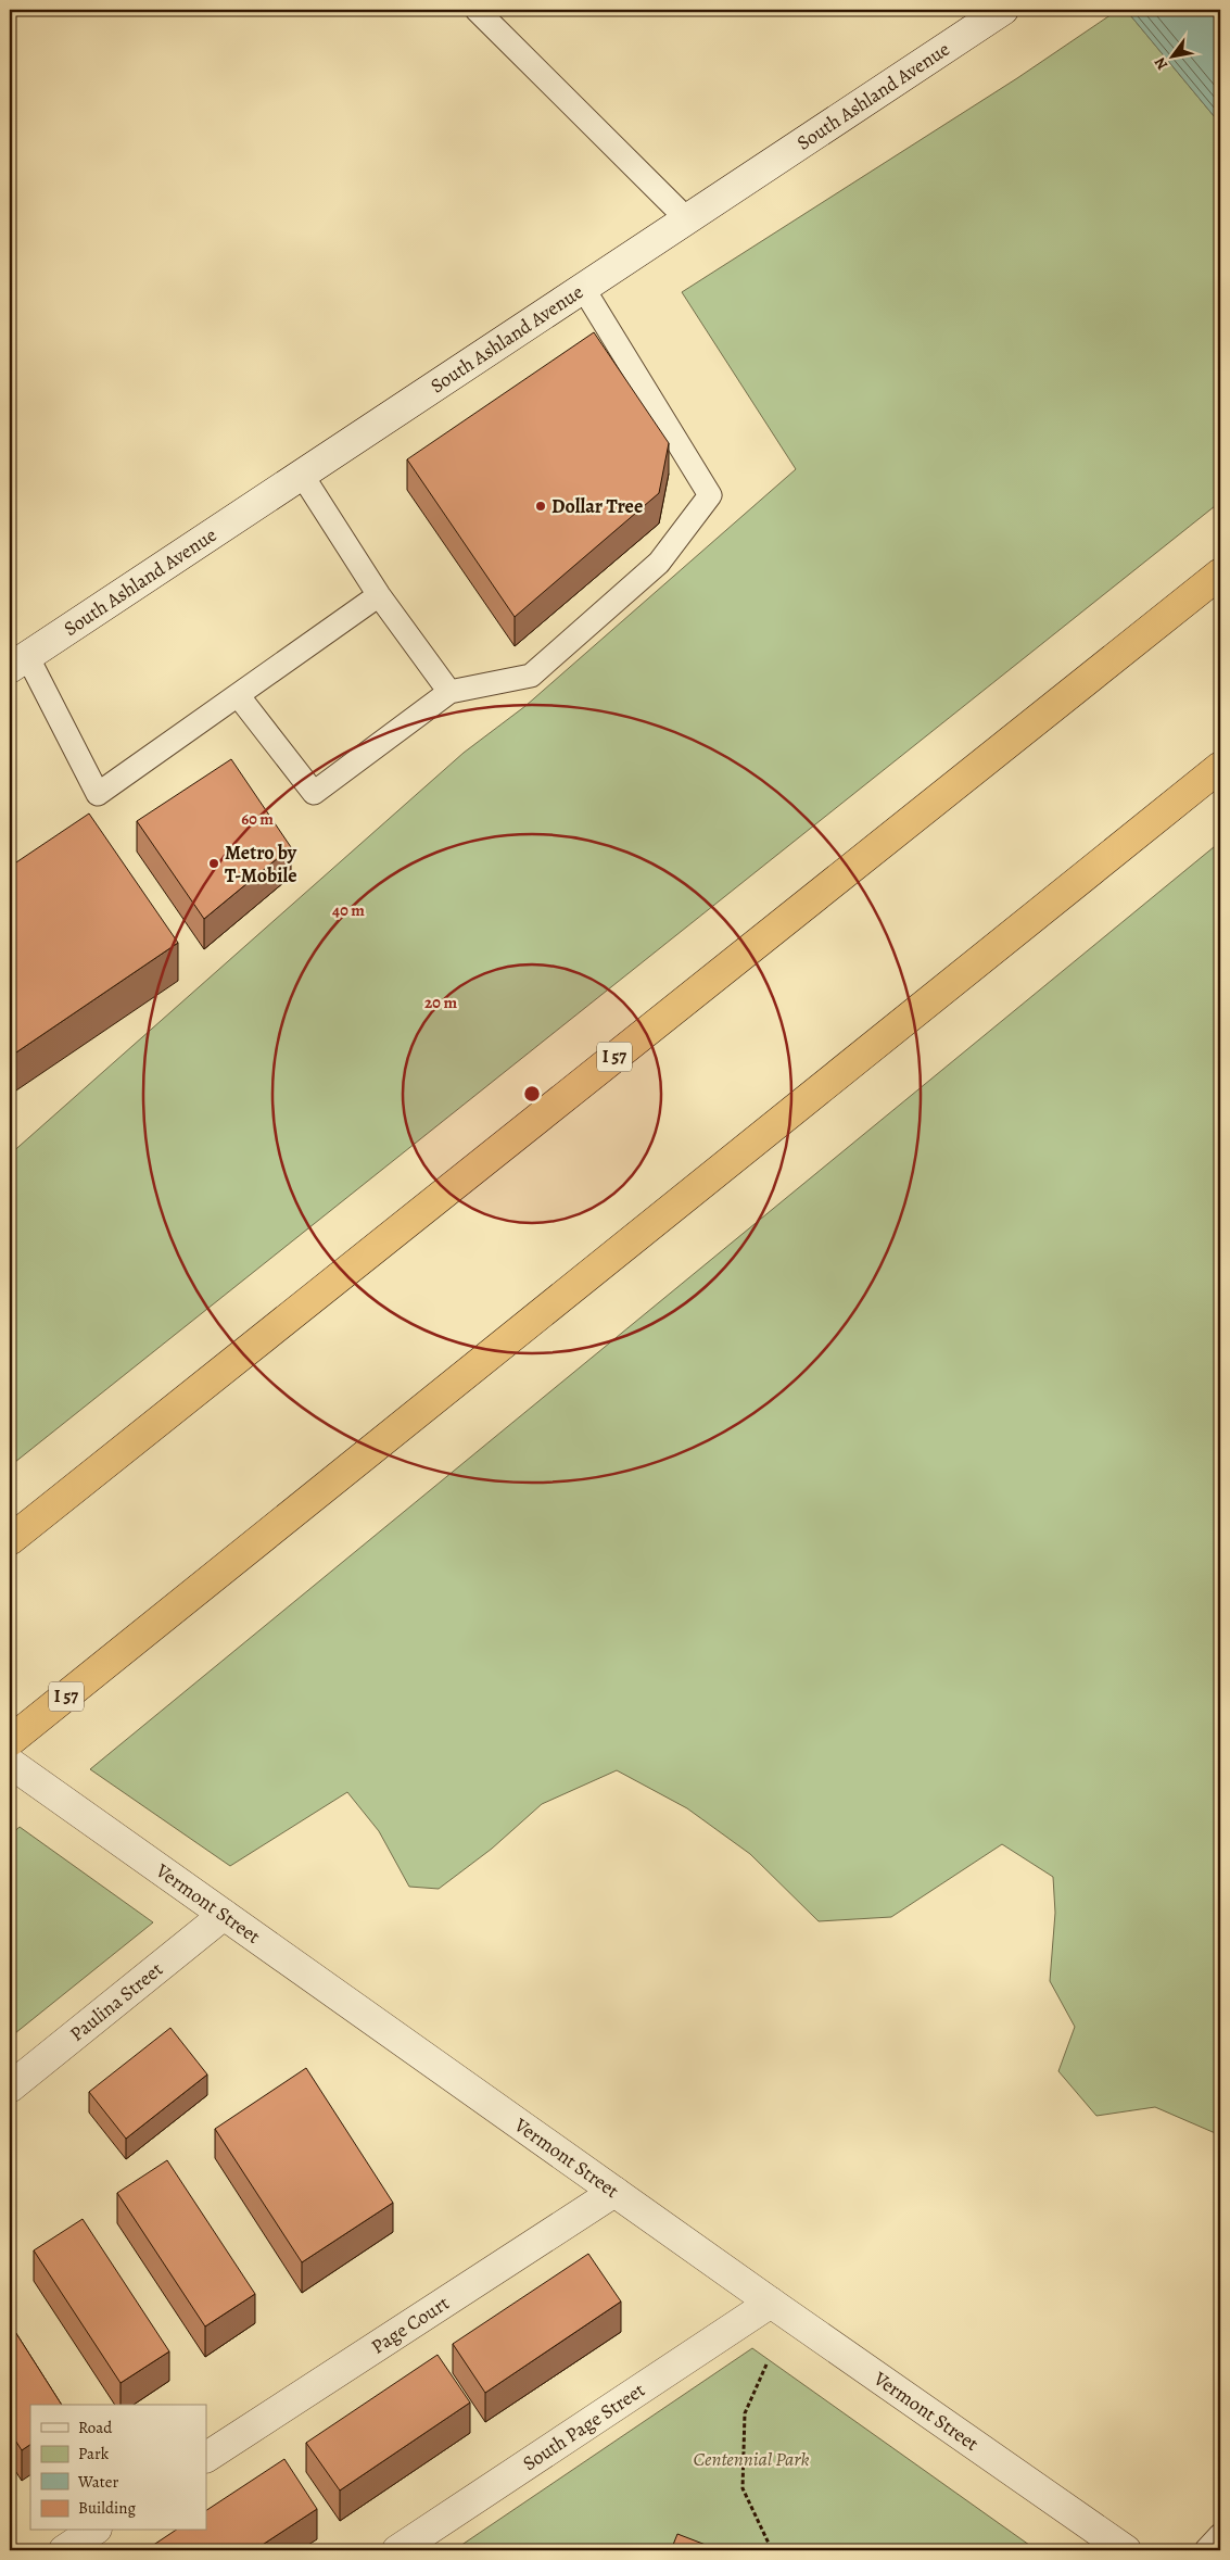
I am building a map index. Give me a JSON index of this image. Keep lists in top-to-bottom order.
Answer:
{
  "streets": {
    "highway": ["I 57"],
    "street": [
      "South Ashland Avenue",
      "Vermont Street",
      "Paulina Street",
      "Page Court",
      "South Page Street"
    ]
  },
  "crossings": [
    ["Vermont Street", "Paulina Street"],
    ["Vermont Street", "Page Court"],
    ["Vermont Street", "South Page Street"]
  ],
  "parks": ["Centennial Park"],
  "places": ["Dollar Tree", "Metro by T-Mobile"],
  "legend": [
    "Road",
    "Park",
    "Water",
    "Building"
  ],
  "north": "bottom left",
  "rings": ["60 m", "40 m", "20 m"]
}
